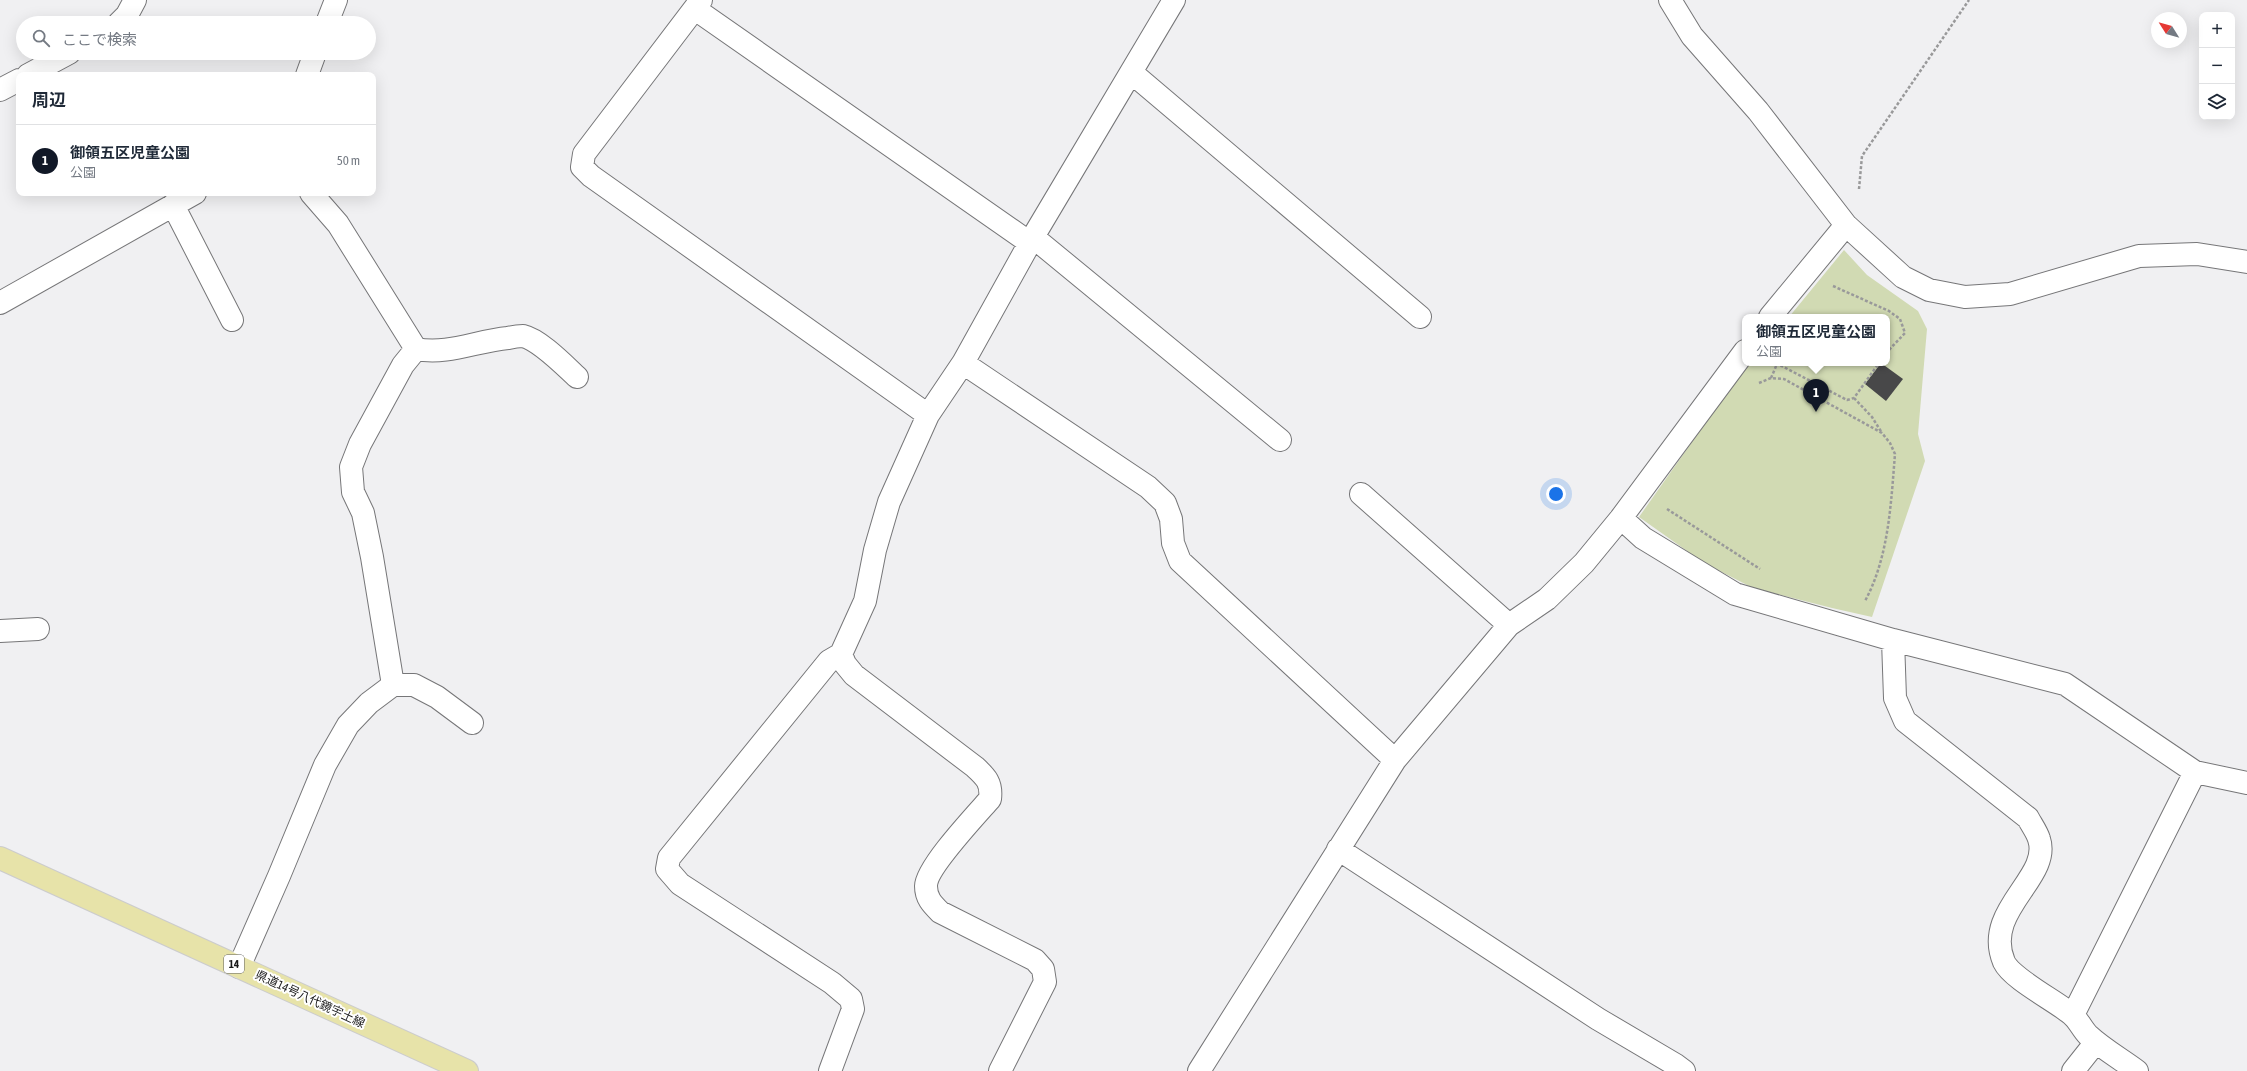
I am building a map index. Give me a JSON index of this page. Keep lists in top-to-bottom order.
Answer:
{
  "streets": {
    "main road": ["14", "県道14号八代鏡宇土線"]
  },
  "north": "top left",
  "page": {
    "map_buttons": ["+", "−"],
    "search": "ここで検索",
    "heading": "周辺",
    "list": [
      {
        "mark": "1",
        "name": "御領五区児童公園",
        "note": "公園",
        "value": "50 m"
      }
    ],
    "popup": ["御領五区児童公園", "公園"],
    "pins": "1"
  }
}
